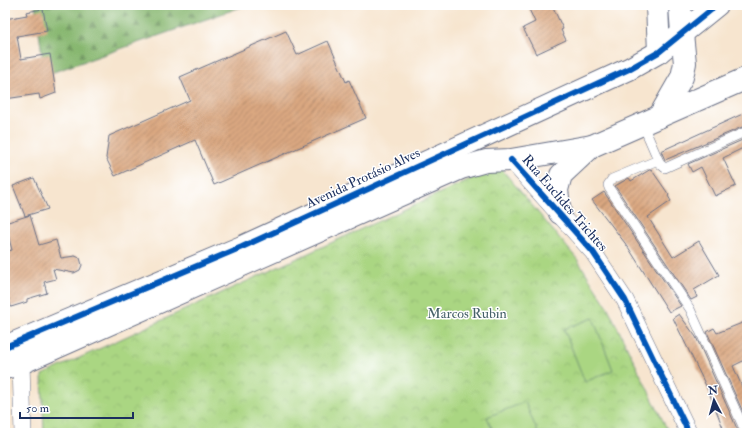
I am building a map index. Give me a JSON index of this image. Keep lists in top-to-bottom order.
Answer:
{
  "streets": {
    "main road": ["Avenida Protásio Alves"],
    "street": ["Rua Euclides Trichtes"]
  },
  "parks": ["Marcos Rubin"],
  "scale_bar": "50 m",
  "north": "top"
}
